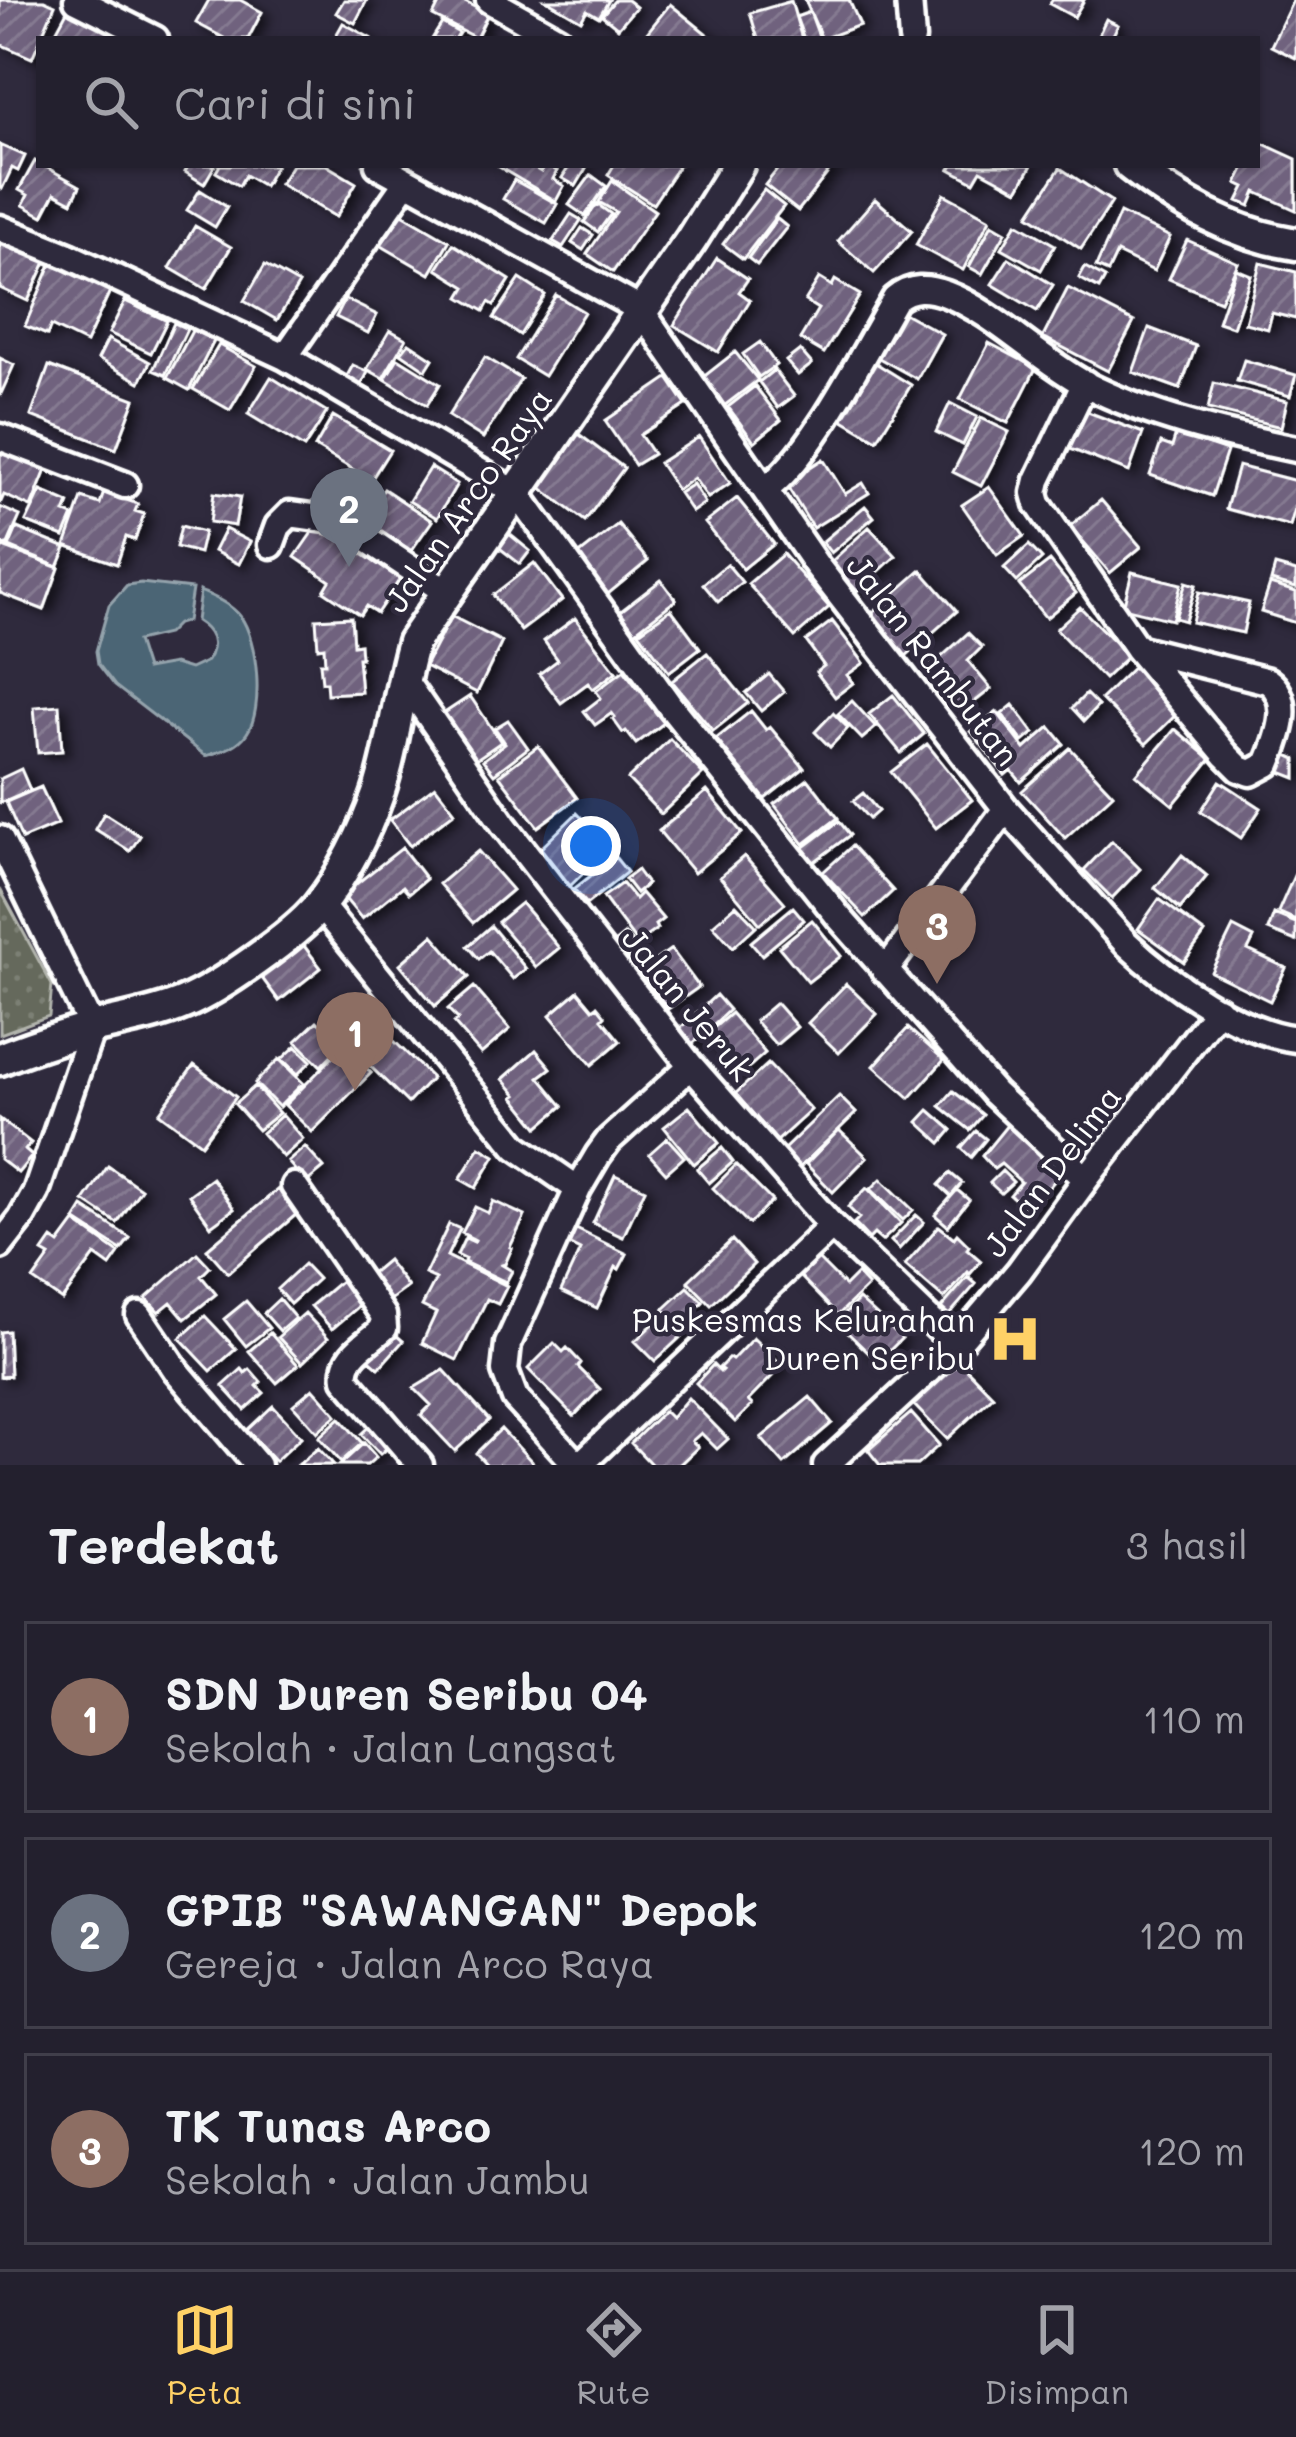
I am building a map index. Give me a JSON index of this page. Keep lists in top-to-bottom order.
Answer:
{
  "streets": {
    "main road": ["Jalan Arco Raya"],
    "street": ["Jalan Rambutan", "Jalan Jeruk", "Jalan Delima"]
  },
  "crossings": [
    ["Jalan Arco Raya", "Jalan Rambutan"],
    ["Jalan Arco Raya", "Jalan Jeruk"],
    ["Jalan Rambutan", "Jalan Delima"],
    ["Jalan Jeruk", "Jalan Delima"]
  ],
  "places": {
    "hospital": ["Puskesmas Kelurahan Duren Seribu"]
  },
  "page": {
    "search": "Cari di sini",
    "pins": ["2", "3", "1"],
    "heading": ["Terdekat", "3 hasil"],
    "list": [
      {
        "mark": "1",
        "name": "SDN Duren Seribu 04",
        "note": "Sekolah · Jalan Langsat",
        "value": "110 m"
      },
      {
        "mark": "2",
        "name": "GPIB \"SAWANGAN\" Depok",
        "note": "Gereja · Jalan Arco Raya",
        "value": "120 m"
      },
      {
        "mark": "3",
        "name": "TK Tunas Arco",
        "note": "Sekolah · Jalan Jambu",
        "value": "120 m"
      }
    ],
    "nav": ["Peta", "Rute", "Disimpan"]
  }
}
